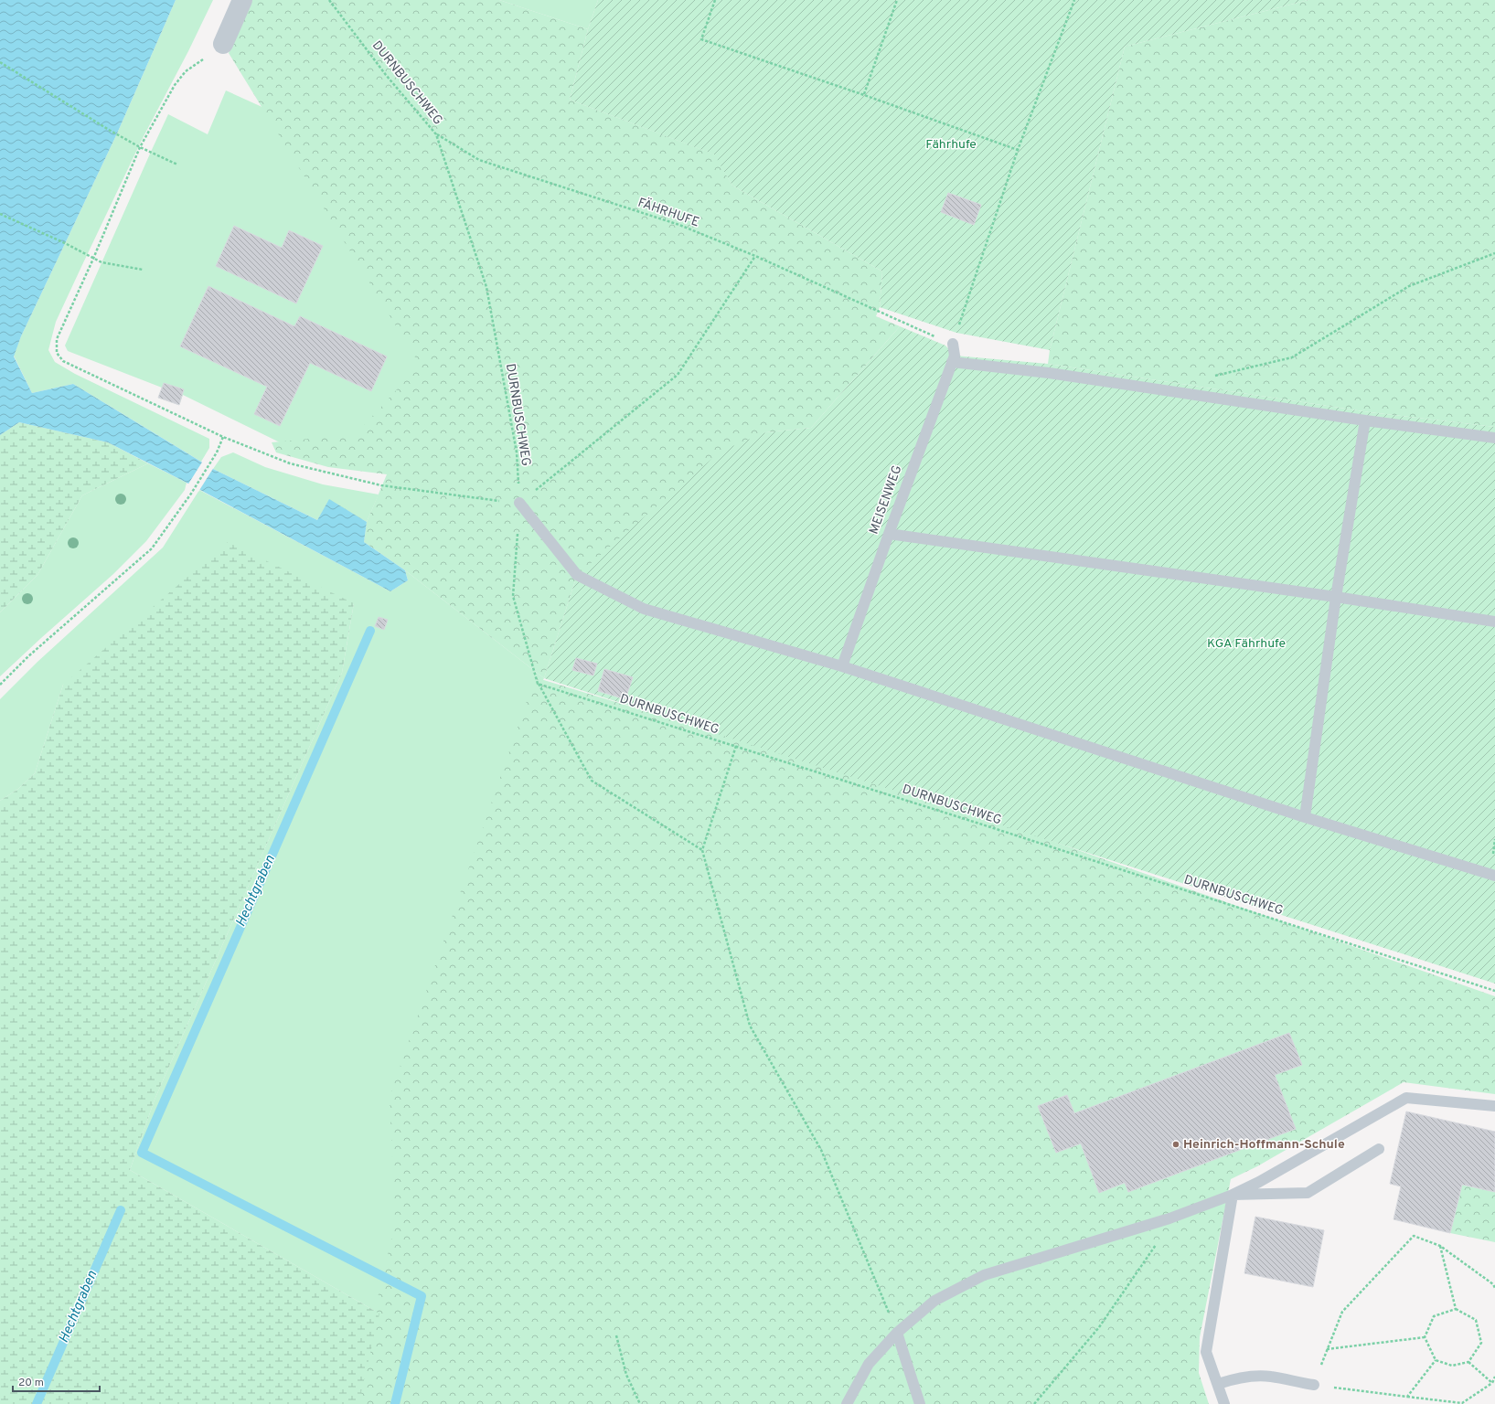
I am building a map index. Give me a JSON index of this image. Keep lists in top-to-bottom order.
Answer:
{
  "streets": {
    "lane": ["MEISENWEG"],
    "path": ["DURNBUSCHWEG", "FÄHRHUFE"]
  },
  "crossings": [
    ["DURNBUSCHWEG", "FÄHRHUFE"],
    ["FÄHRHUFE", "MEISENWEG"]
  ],
  "water": ["Hechtgraben"],
  "parks": ["Fährhufe", "KGA Fährhufe"],
  "places": ["Heinrich-Hoffmann-Schule"],
  "scale_bar": "20 m"
}
